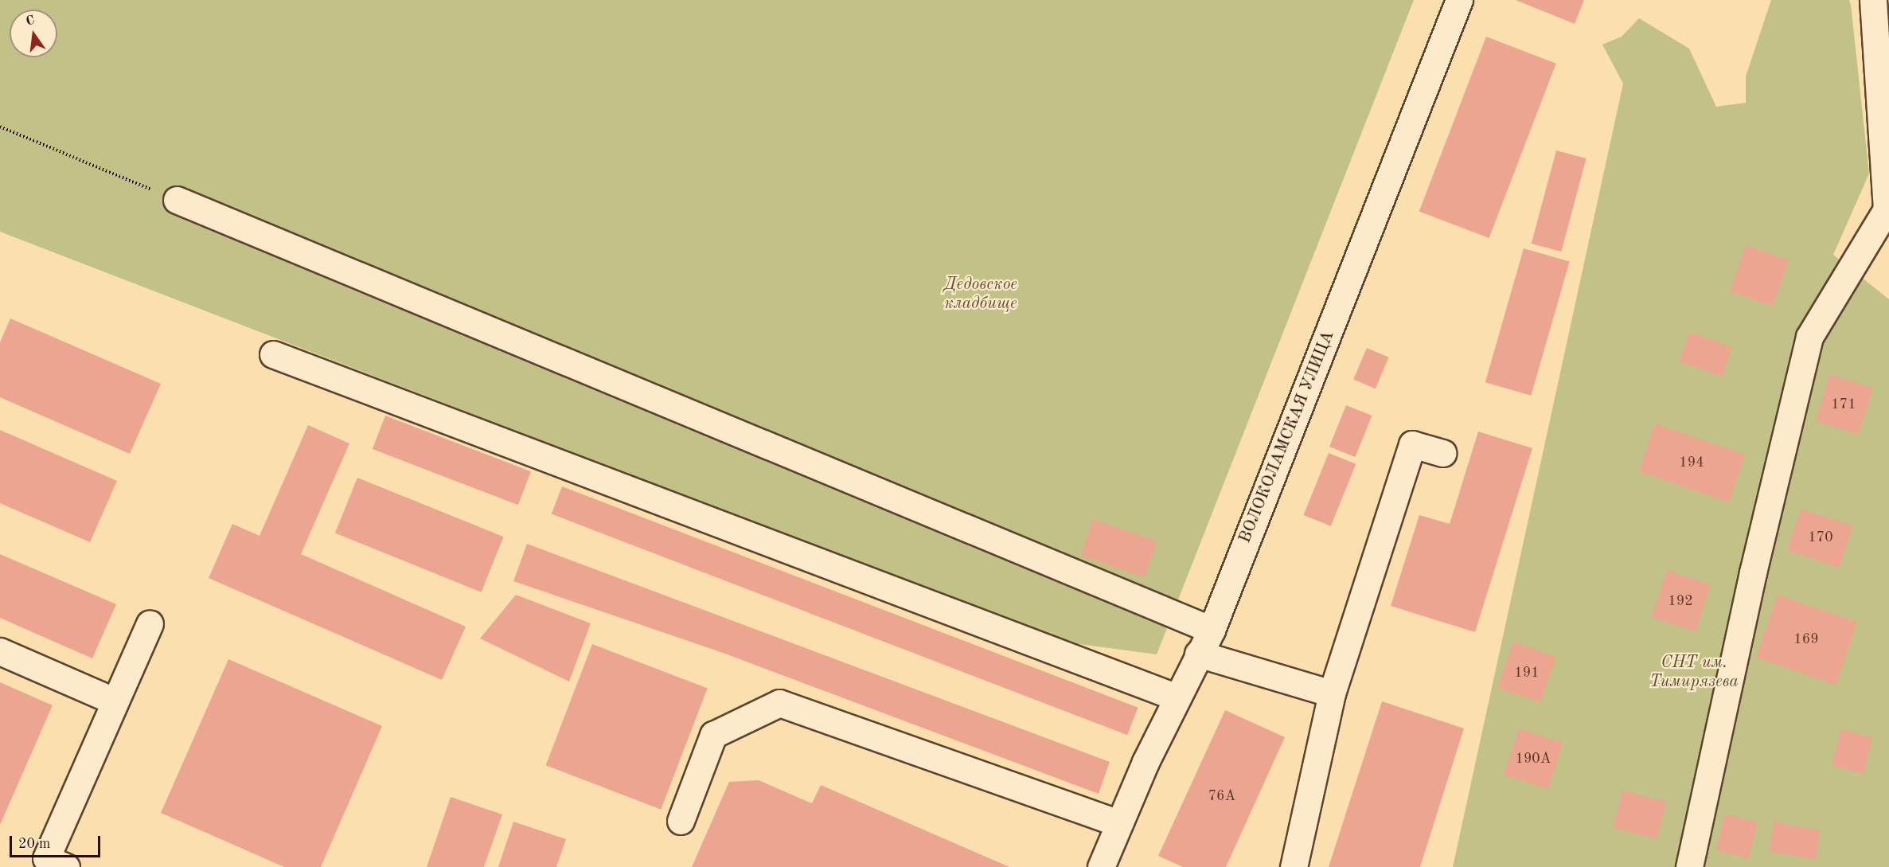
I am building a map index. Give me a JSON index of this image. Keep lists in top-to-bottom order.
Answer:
{
  "streets": {
    "street": ["ВОЛОКОЛАМСКАЯ УЛИЦА"]
  },
  "parks": ["Дедовское кладбище", "СНТ им. Тимирязева"],
  "house_numbers": [
    "171",
    "194",
    "170",
    "192",
    "169",
    "191",
    "190А",
    "76А"
  ],
  "scale_bar": "20 m",
  "north": "top"
}
